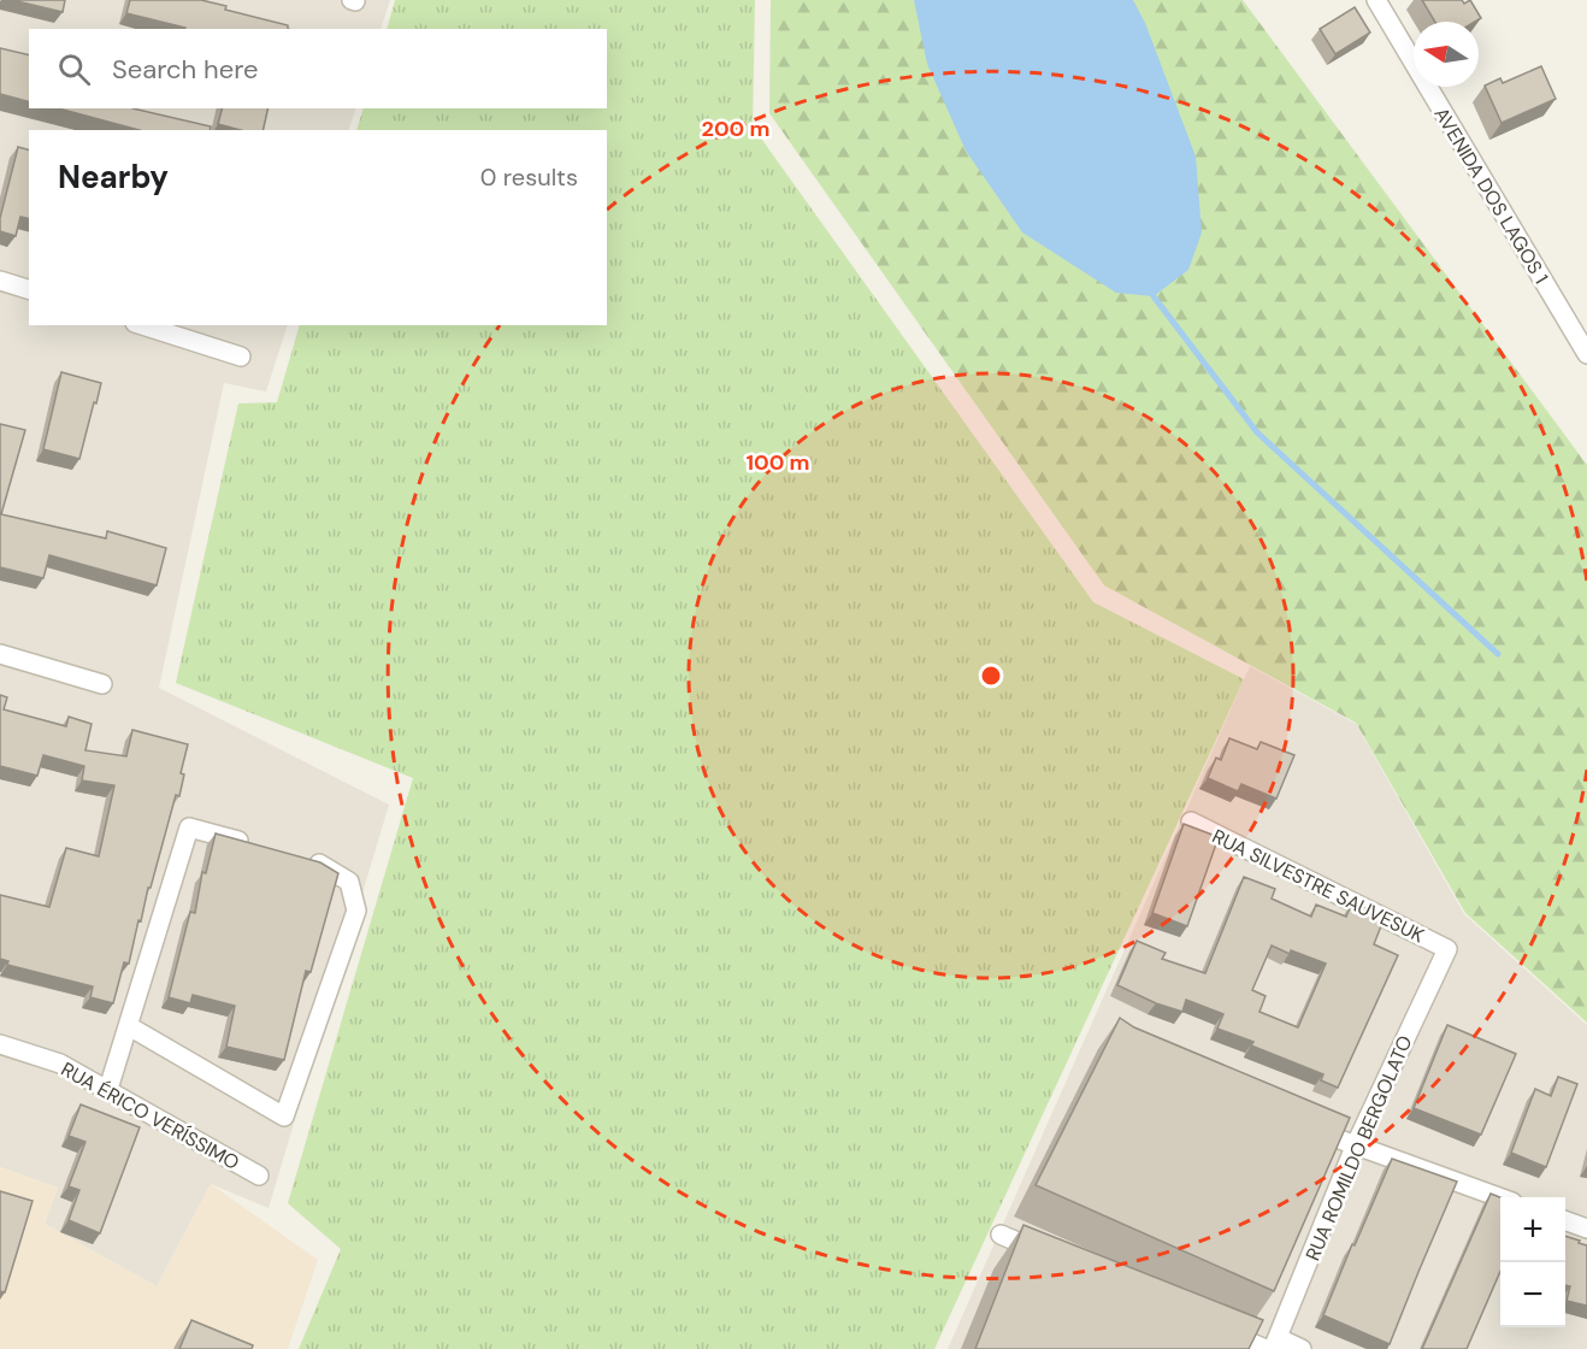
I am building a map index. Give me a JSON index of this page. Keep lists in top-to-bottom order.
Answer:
{
  "streets": {
    "street": [
      "AVENIDA DOS LAGOS 1",
      "RUA SILVESTRE SAUVESUK",
      "RUA ÉRICO VERÍSSIMO",
      "RUA ROMILDO BERGOLATO"
    ]
  },
  "crossings": [
    ["RUA SILVESTRE SAUVESUK", "RUA ROMILDO BERGOLATO"]
  ],
  "north": "left",
  "page": {
    "search": "Search here",
    "heading": ["Nearby", "0 results"],
    "map_buttons": ["+", "−"]
  },
  "rings": ["200 m", "100 m"]
}
